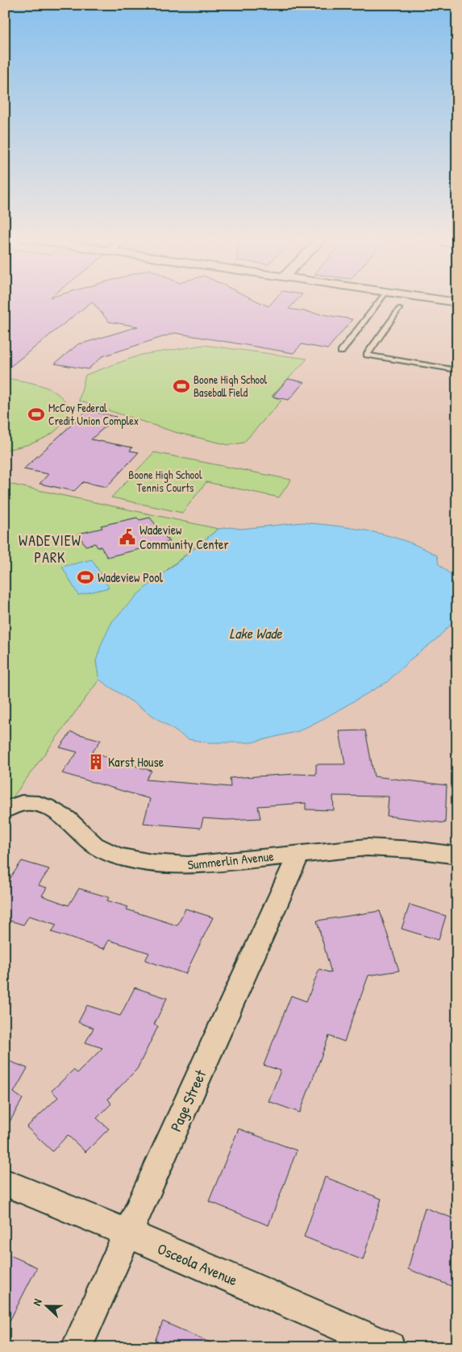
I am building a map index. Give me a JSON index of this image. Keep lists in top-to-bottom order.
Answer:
{
  "streets": {
    "street": ["Summerlin Avenue", "Page Street", "Osceola Avenue"]
  },
  "crossings": [
    ["Summerlin Avenue", "Page Street"],
    ["Page Street", "Osceola Avenue"]
  ],
  "districts": ["WADEVIEW PARK"],
  "water": ["Lake Wade"],
  "parks": ["Boone High School Tennis Courts"],
  "places": {
    "sports": ["Boone High School Baseball Field", "McCoy Federal Credit Union Complex", "Wadeview Pool"],
    "public building": ["Wadeview Community Center"],
    "building": ["Karst House"]
  },
  "north": "left"
}
